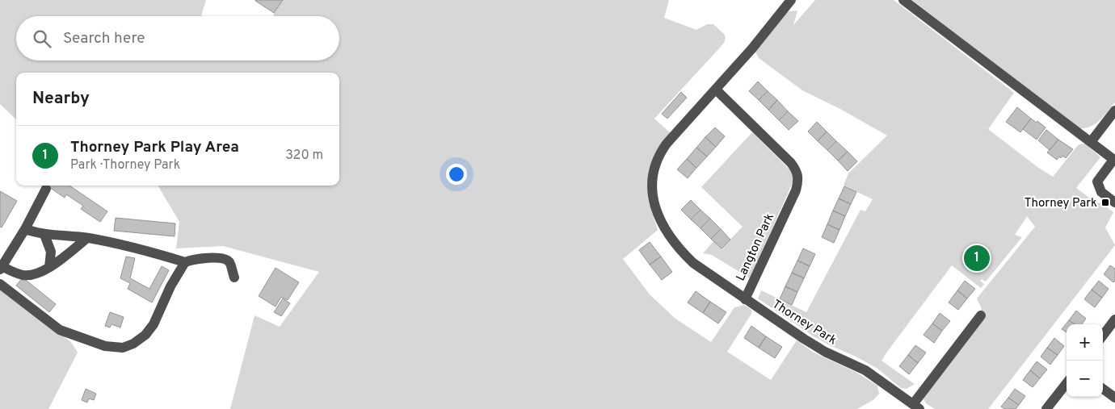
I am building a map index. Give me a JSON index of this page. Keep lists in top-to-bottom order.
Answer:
{
  "streets": {
    "street": ["Langton Park", "Thorney Park"]
  },
  "crossings": [
    ["Langton Park", "Thorney Park"]
  ],
  "places": {
    "transit": ["Thorney Park"]
  },
  "page": {
    "search": "Search here",
    "heading": "Nearby",
    "list": [
      {
        "mark": "1",
        "name": "Thorney Park Play Area",
        "note": "Park · Thorney Park",
        "value": "320 m"
      }
    ],
    "pins": "1",
    "map_buttons": ["+", "−"]
  }
}
